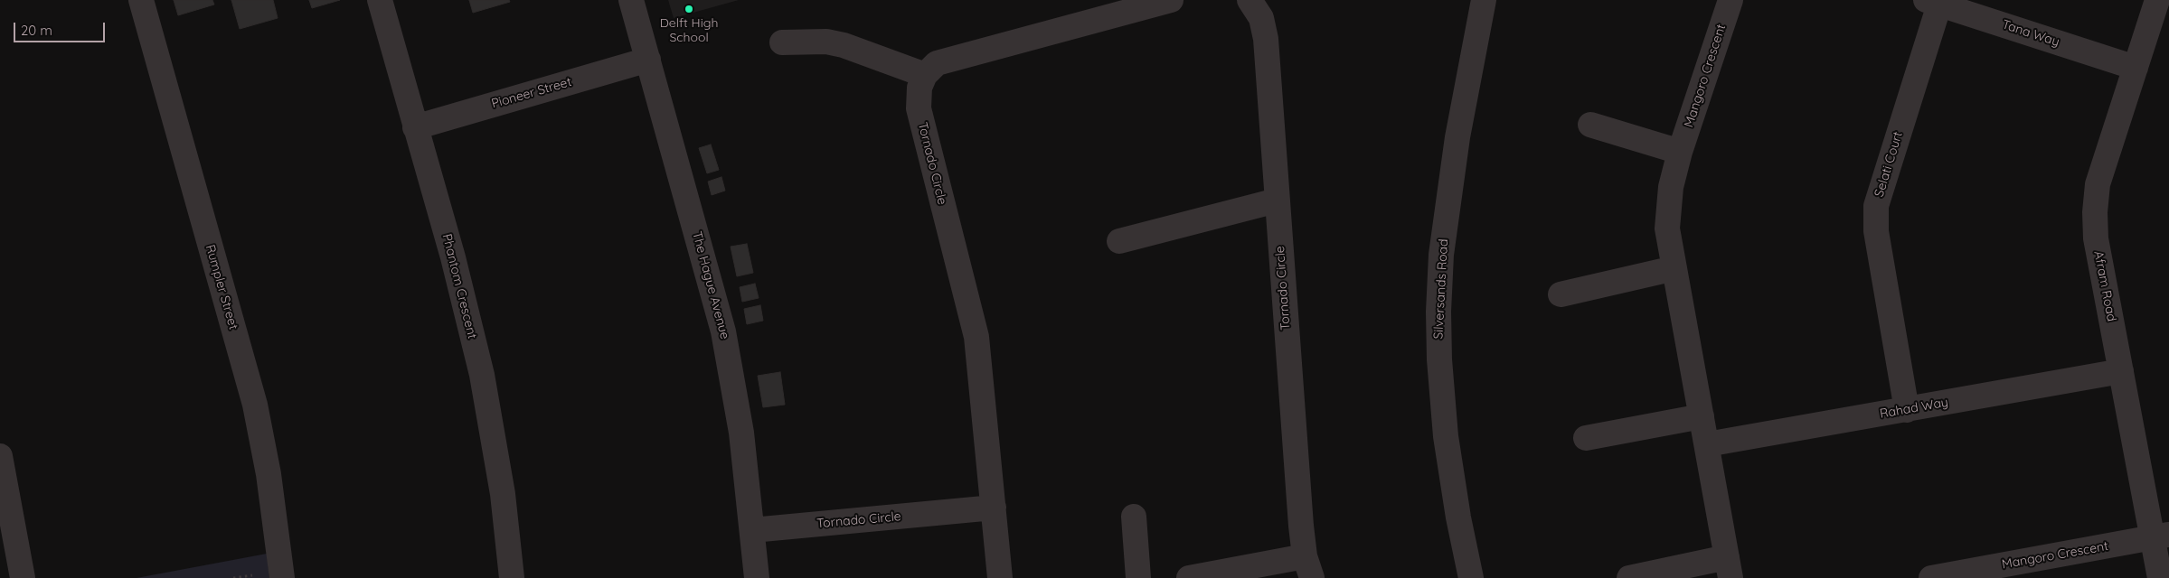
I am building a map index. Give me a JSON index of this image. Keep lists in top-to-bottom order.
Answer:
{
  "streets": {
    "street": [
      "Tana Way",
      "Mangoro Crescent",
      "Pioneer Street",
      "Tornado Circle",
      "Selati Court",
      "The Hague Avenue",
      "Phantom Crescent",
      "Afram Road",
      "Rumpler Street",
      "Silversands Road",
      "Rahad Way"
    ]
  },
  "crossings": [
    ["Tana Way", "Selati Court"],
    ["Tana Way", "Afram Road"],
    ["Mangoro Crescent", "Afram Road"],
    ["Mangoro Crescent", "Rahad Way"],
    ["Pioneer Street", "The Hague Avenue"],
    ["Pioneer Street", "Phantom Crescent"],
    ["Tornado Circle", "The Hague Avenue"],
    ["Selati Court", "Rahad Way"],
    ["Afram Road", "Rahad Way"]
  ],
  "places": ["Delft High School"],
  "scale_bar": "20 m"
}
